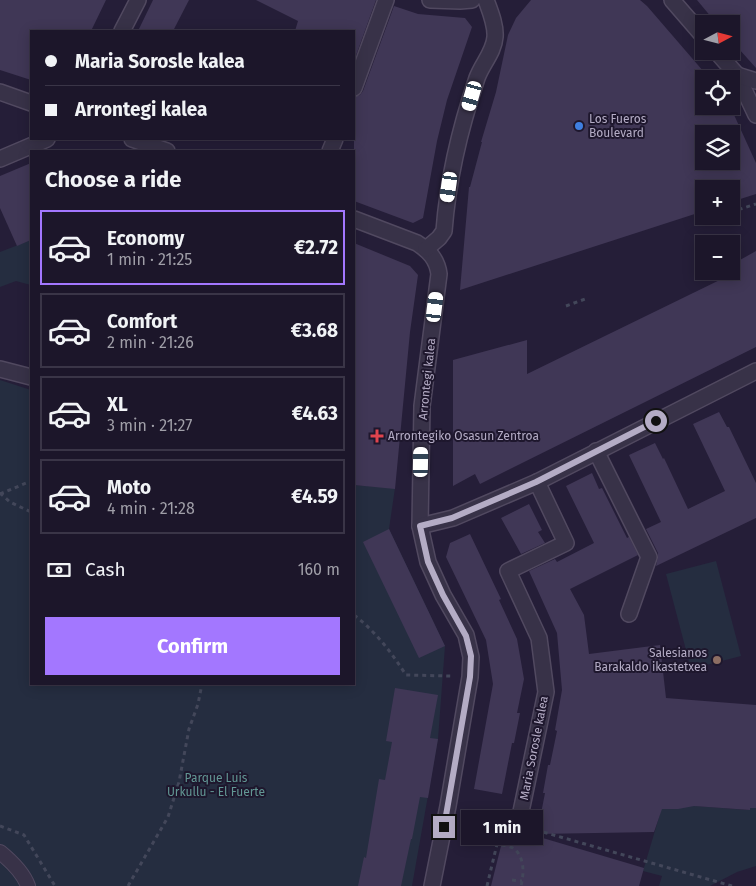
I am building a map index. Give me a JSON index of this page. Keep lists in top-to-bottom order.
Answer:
{
  "streets": {
    "street": ["Arrontegi kalea", "Maria Sorosle kalea"]
  },
  "parks": ["Parque Luis Urkullu - El Fuerte"],
  "places": {
    "other": ["Los Fueros Boulevard", "Salesianos Barakaldo ikastetxea"],
    "health": ["Arrontegiko Osasun Zentroa"]
  },
  "north": "right",
  "page": {
    "map_buttons": ["+", "−"],
    "banner": ["Maria Sorosle kalea", "Arrontegi kalea"],
    "heading": "Choose a ride",
    "list": [
      {
        "name": "Economy",
        "note": "1 min · 21:25",
        "value": "€2.72"
      },
      {
        "name": "Comfort",
        "note": "2 min · 21:26",
        "value": "€3.68"
      },
      {
        "name": "XL",
        "note": "3 min · 21:27",
        "value": "€4.63"
      },
      {
        "name": "Moto",
        "note": "4 min · 21:28",
        "value": "€4.59"
      }
    ],
    "pay": ["Cash", "160 m"],
    "buttons": "Confirm",
    "bubble": "1 min"
  }
}
